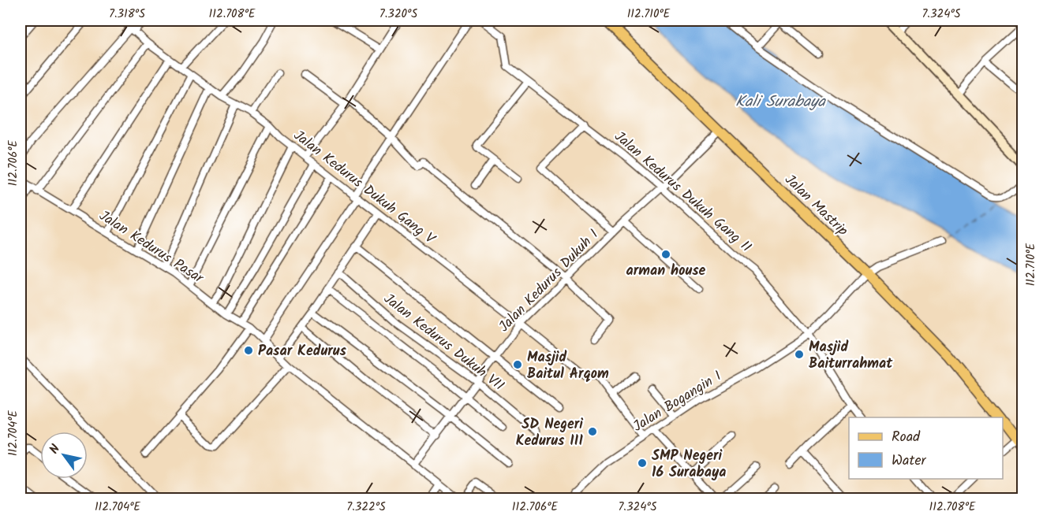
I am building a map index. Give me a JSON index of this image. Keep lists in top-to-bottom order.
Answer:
{
  "streets": {
    "main road": ["Jalan Mastrip"],
    "street": [
      "Jalan Kedurus Dukuh Gang V",
      "Jalan Kedurus Dukuh Gang II",
      "Jalan Kedurus Pasar",
      "Jalan Kedurus Dukuh I",
      "Jalan Kedurus Dukuh VII",
      "Jalan Bogangin I"
    ]
  },
  "crossings": [
    ["Jalan Kedurus Dukuh Gang V", "Jalan Kedurus Dukuh I"],
    ["Jalan Kedurus Dukuh Gang II", "Jalan Kedurus Dukuh I"],
    ["Jalan Kedurus Dukuh Gang II", "Jalan Bogangin I"],
    ["Jalan Mastrip", "Jalan Kedurus Dukuh I"],
    ["Jalan Mastrip", "Jalan Bogangin I"],
    ["Jalan Kedurus Pasar", "Jalan Kedurus Dukuh I"],
    ["Jalan Kedurus Dukuh I", "Jalan Kedurus Dukuh VII"]
  ],
  "water": ["Kali Surabaya"],
  "places": [
    "arman house",
    "Pasar Kedurus",
    "Masjid Baiturrahmat",
    "Masjid Baitul Arqom",
    "SD Negeri Kedurus III",
    "SMP Negeri 16 Surabaya"
  ],
  "legend": ["Road", "Water"],
  "north": "top left",
  "coordinates": [
    "7.318°S",
    "112.708°E",
    "7.320°S",
    "112.710°E",
    "7.324°S",
    "112.706°E",
    "112.704°E",
    "7.322°S"
  ]
}
